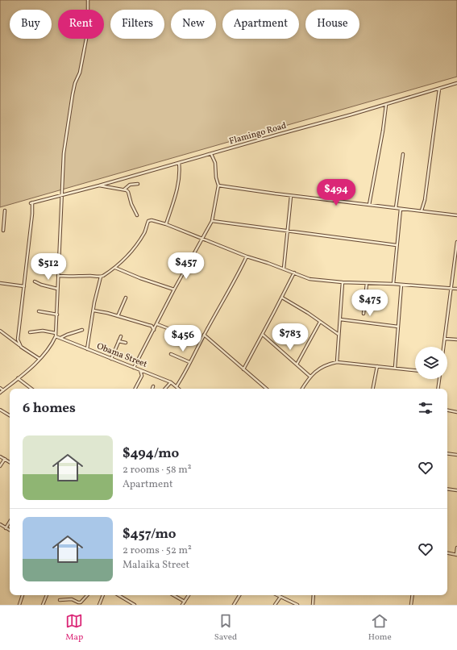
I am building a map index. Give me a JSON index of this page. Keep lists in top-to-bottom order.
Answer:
{
  "streets": {
    "street": ["Flamingo Road", "Obama Street"]
  },
  "page": {
    "chip": [
      "Buy",
      "Rent",
      "Filters",
      "New",
      "Apartment",
      "House"
    ],
    "price": [
      "$494",
      "$457",
      "$512",
      "$475",
      "$783",
      "$456"
    ],
    "heading": "6 homes",
    "list": [
      {
        "name": "$494/mo",
        "note": "2 rooms · 58 m² · Apartment"
      },
      {
        "name": "$457/mo",
        "note": "2 rooms · 52 m² · Malaika Street"
      }
    ],
    "tabs": ["Map", "Saved", "Home"]
  }
}
